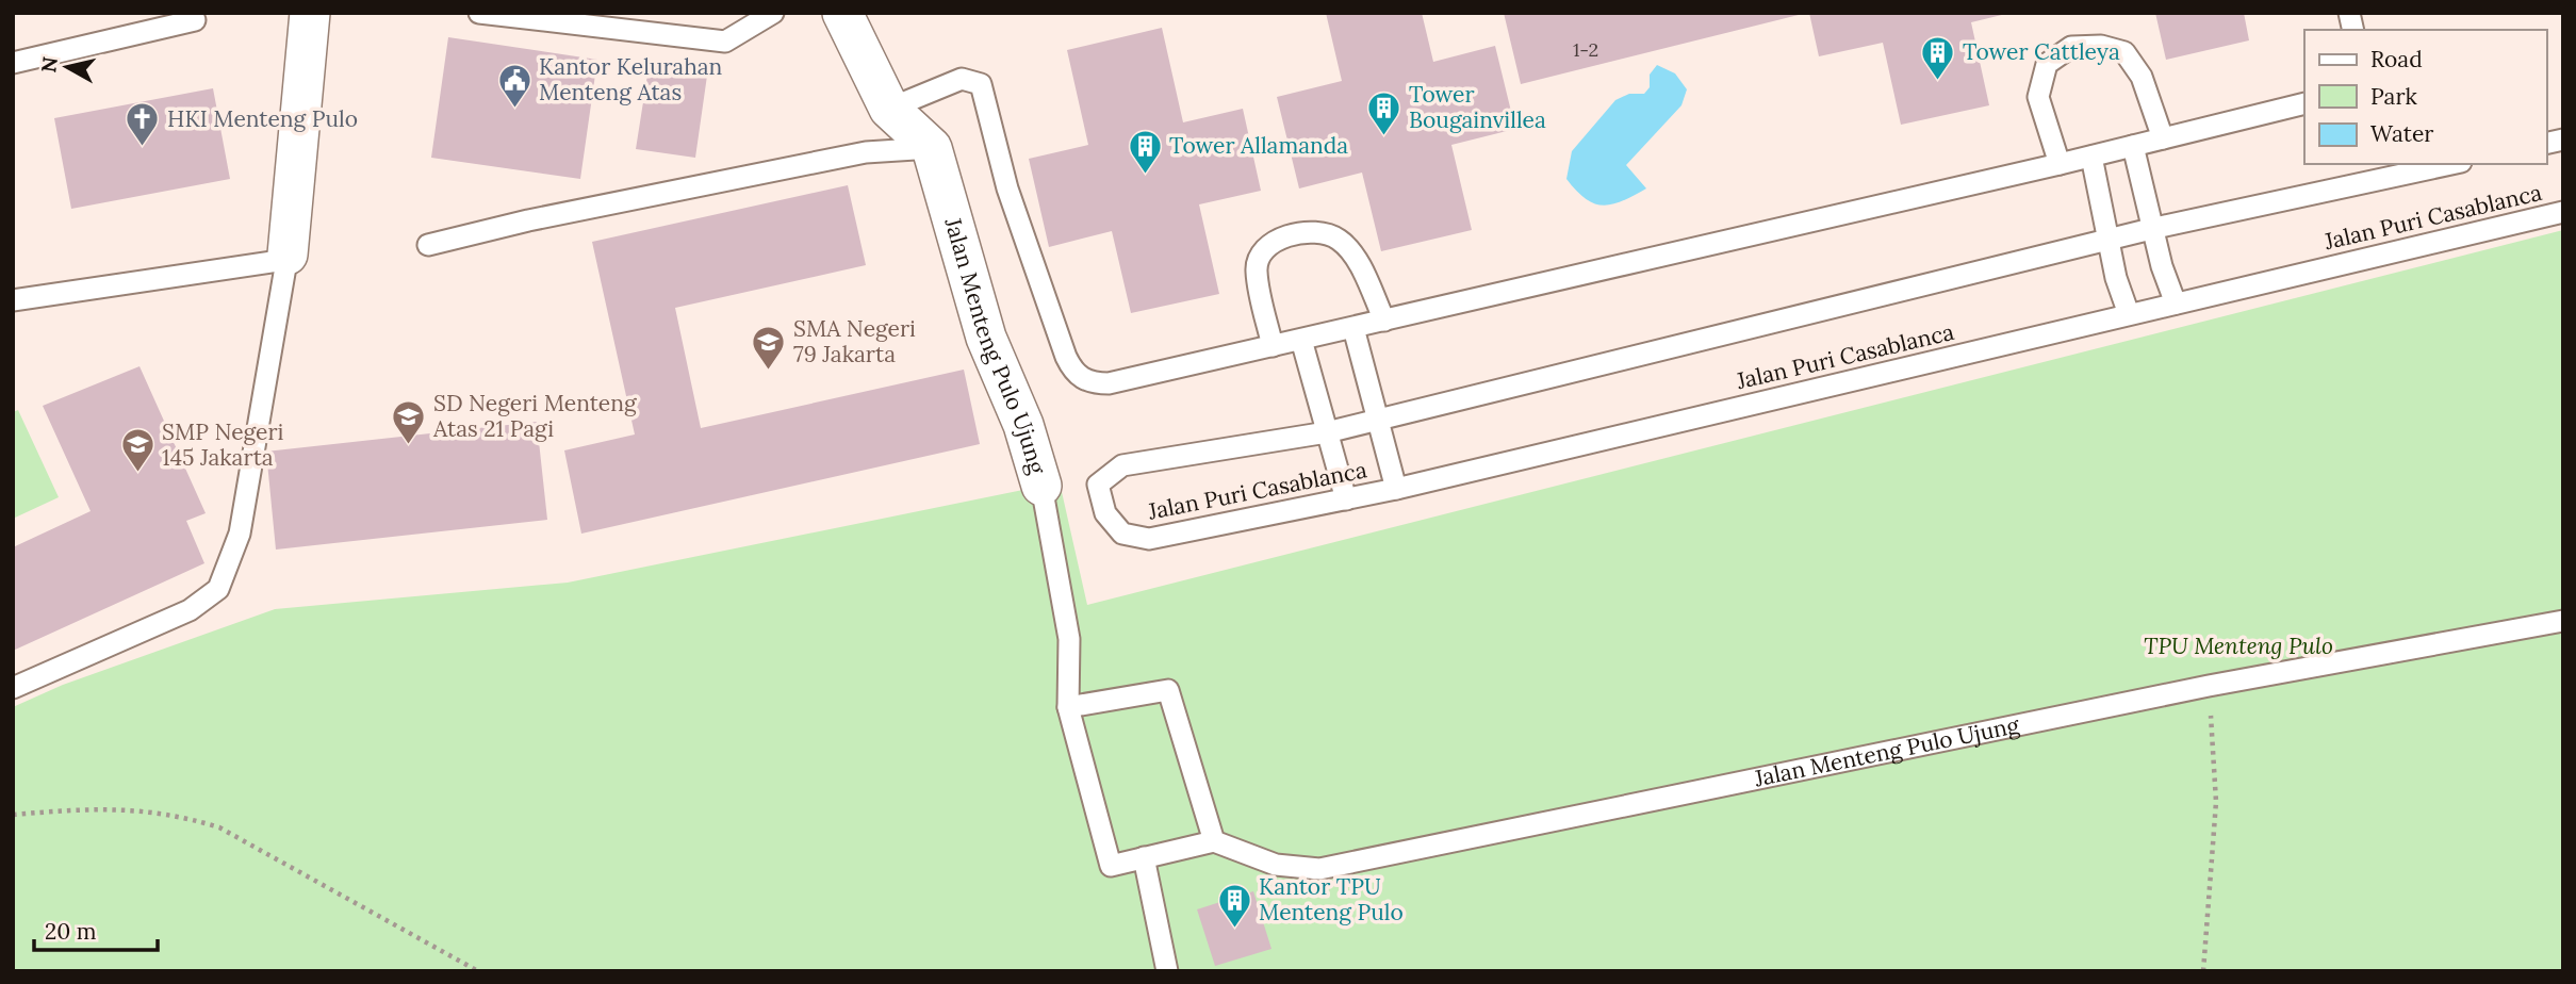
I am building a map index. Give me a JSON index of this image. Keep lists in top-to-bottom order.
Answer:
{
  "streets": {
    "street": ["Jalan Menteng Pulo Ujung"],
    "lane": ["Jalan Puri Casablanca"]
  },
  "parks": ["TPU Menteng Pulo"],
  "places": {
    "building": [
      "Tower Cattleya",
      "Tower Bougainvillea",
      "Tower Allamanda",
      "Kantor TPU Menteng Pulo"
    ],
    "public building": ["Kantor Kelurahan Menteng Atas"],
    "church": ["HKI Menteng Pulo"],
    "school or university": ["SMA Negeri 79 Jakarta", "SD Negeri Menteng Atas 21 Pagi", "SMP Negeri 145 Jakarta"]
  },
  "house_numbers": ["1-2"],
  "legend": ["Road", "Park", "Water"],
  "scale_bar": "20 m",
  "north": "left"
}
